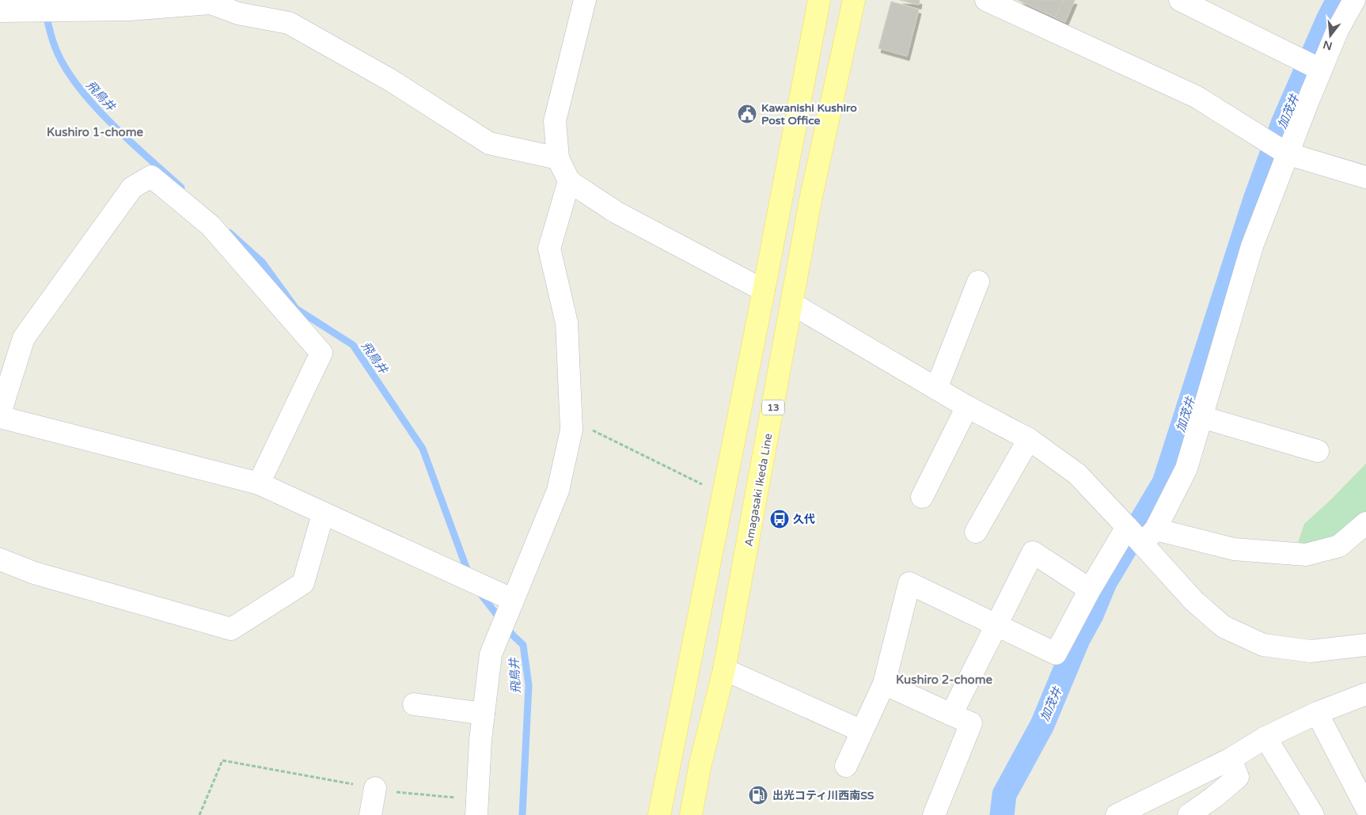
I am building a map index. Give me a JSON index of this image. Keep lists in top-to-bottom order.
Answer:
{
  "streets": {
    "main road": ["13", "Amagasaki Ikeda Line"]
  },
  "districts": ["Kushiro 1-chome", "Kushiro 2-chome"],
  "water": ["飛鳥井", "加茂井"],
  "places": {
    "public building": ["Kawanishi Kushiro Post Office"],
    "bus stop": ["久代"],
    "fuel station": ["出光コティ川西南SS"]
  },
  "north": "bottom"
}
